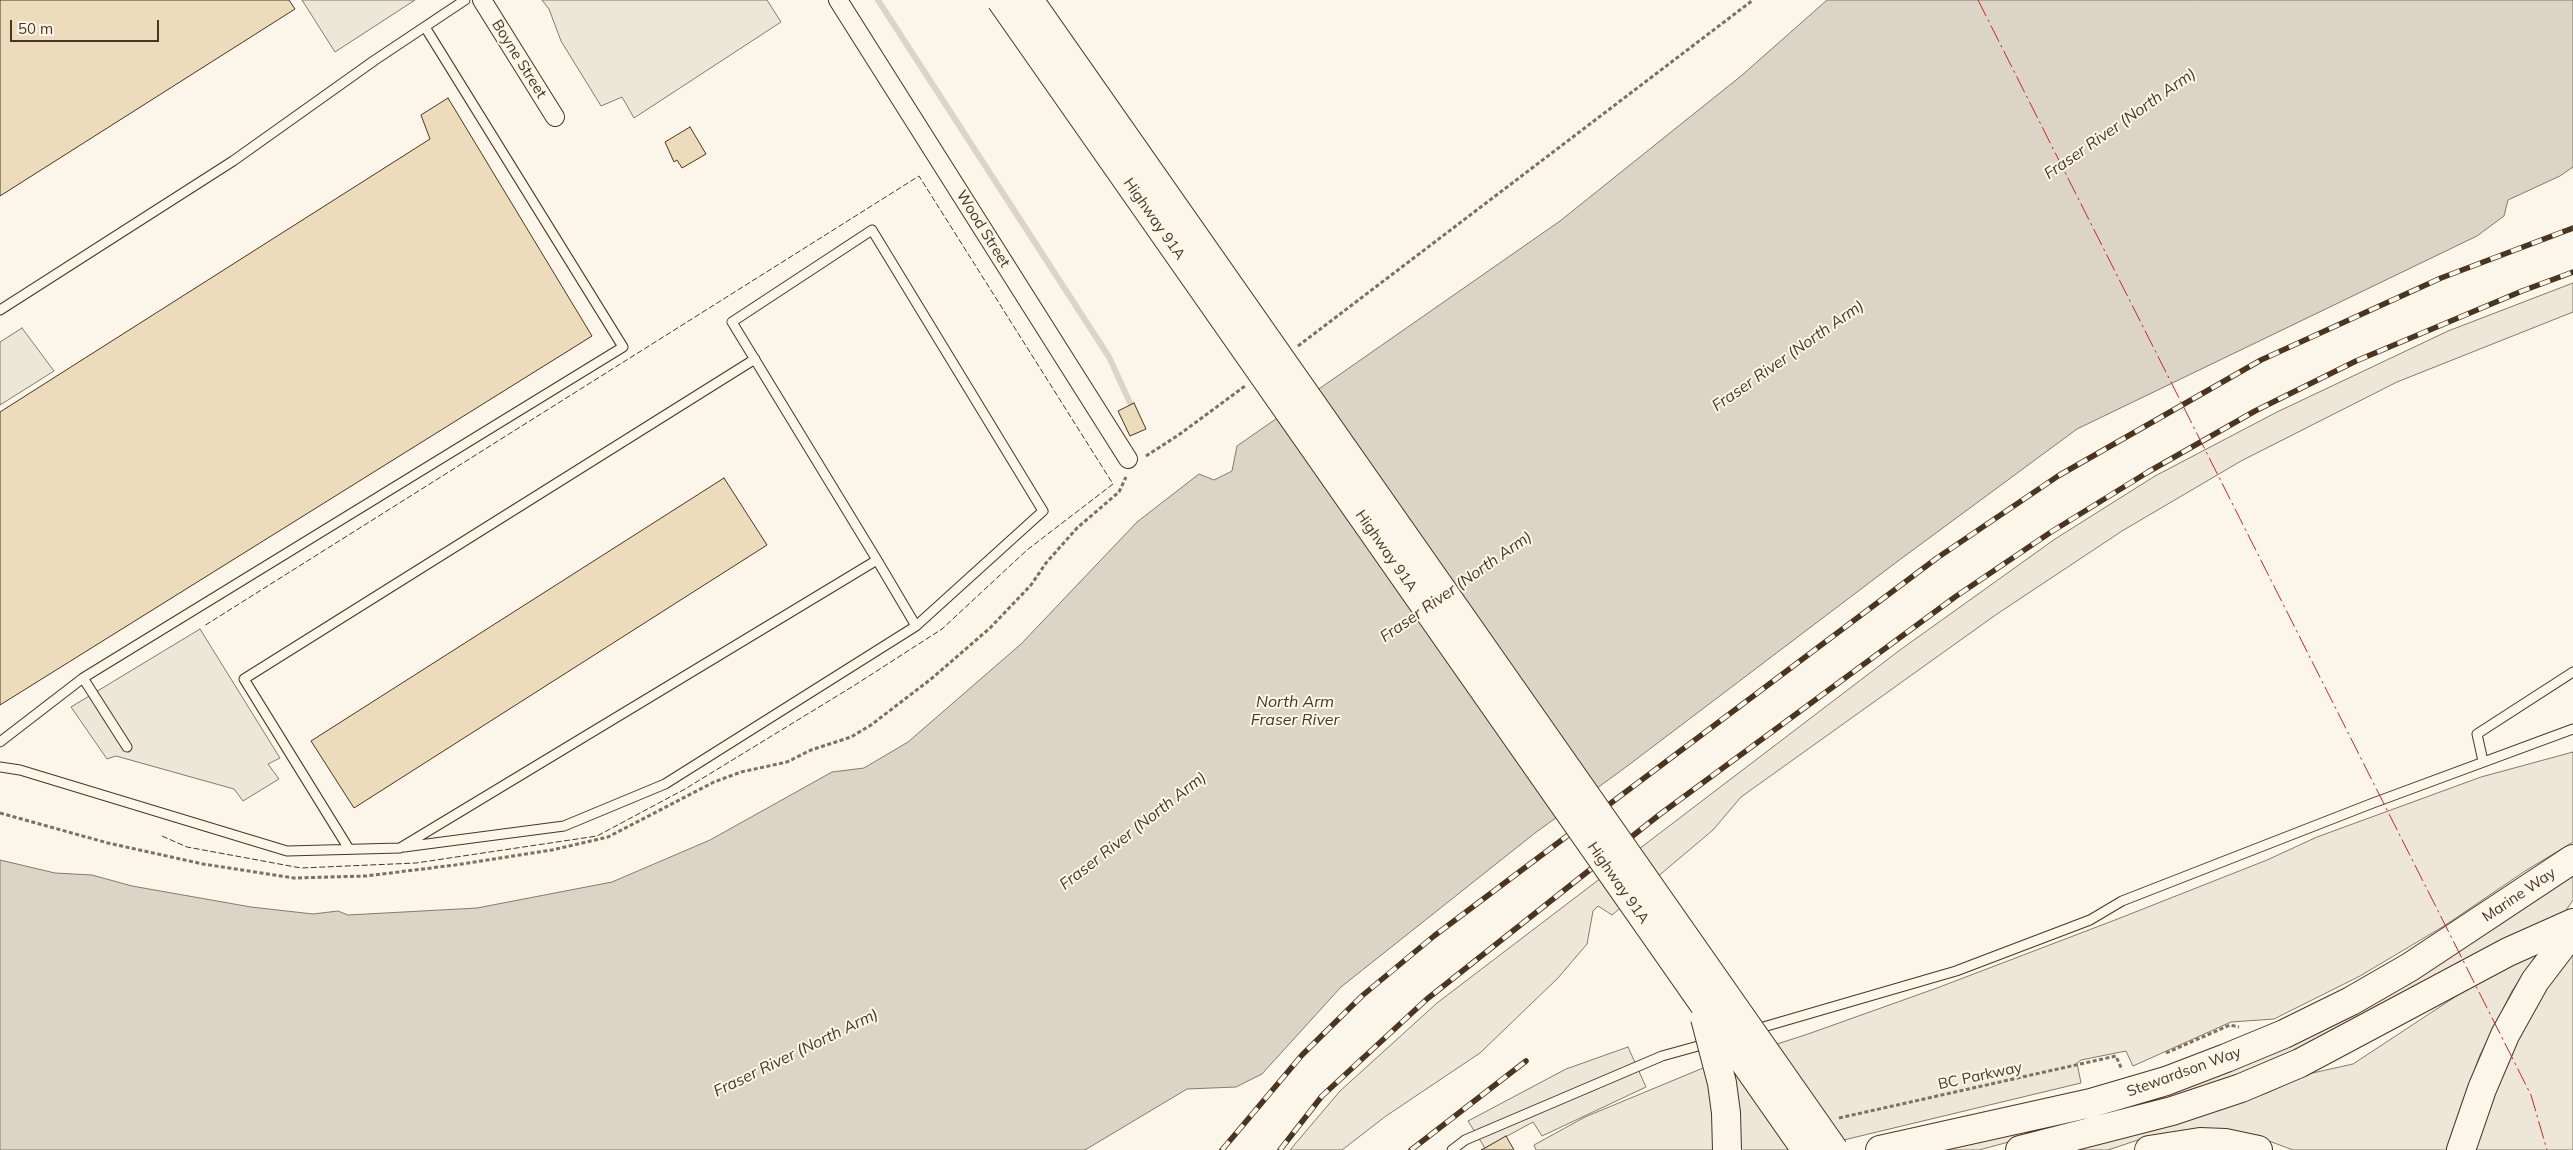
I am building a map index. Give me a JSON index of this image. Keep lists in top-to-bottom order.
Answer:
{
  "streets": {
    "main road": ["Highway 91A", "Marine Way", "Stewardson Way"],
    "street": ["Boyne Street", "Wood Street"],
    "path": ["BC Parkway"]
  },
  "crossings": [
    ["Marine Way", "Stewardson Way"]
  ],
  "water": ["Fraser River (North Arm)", "North Arm Fraser River"],
  "scale_bar": "50 m"
}
